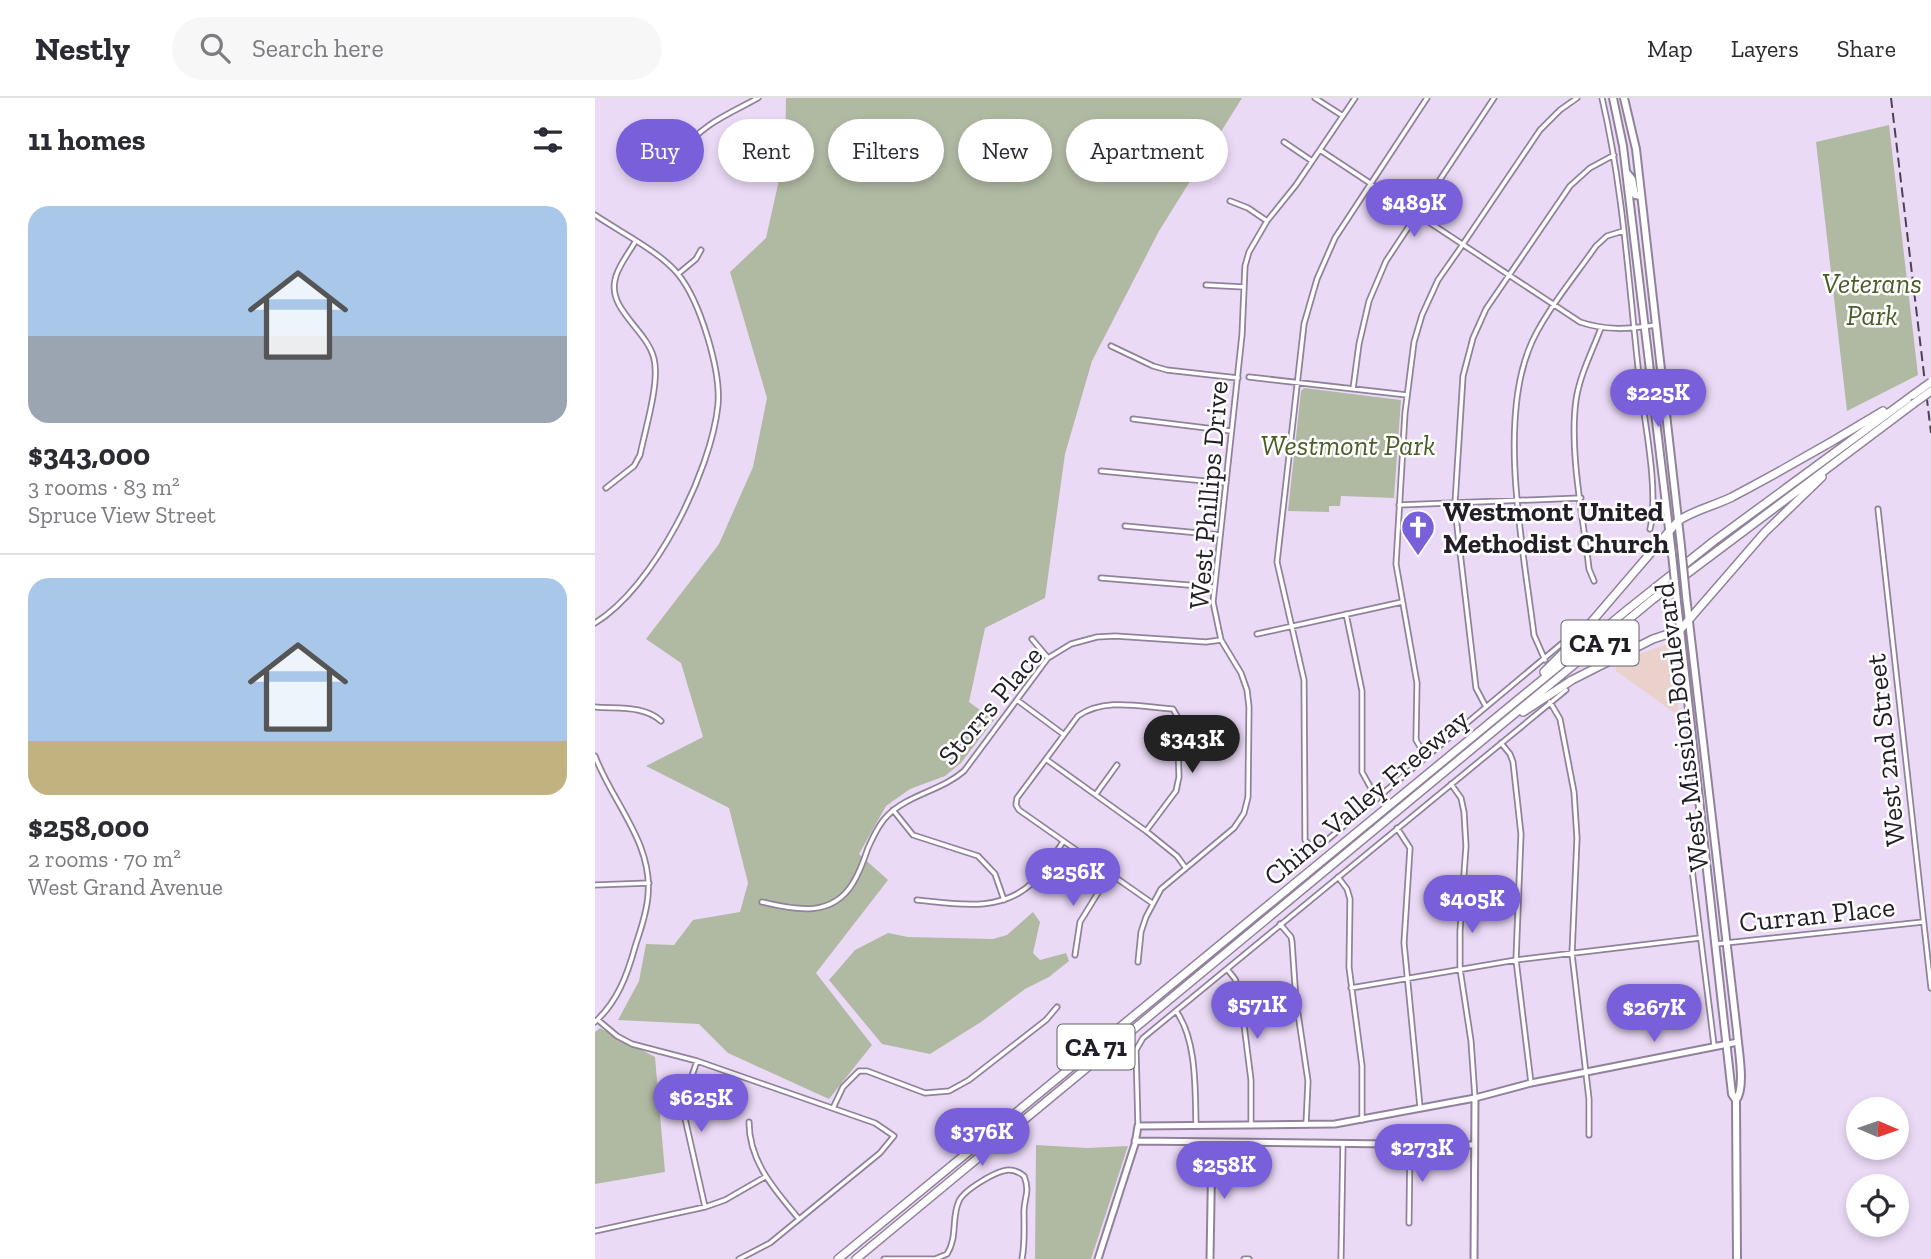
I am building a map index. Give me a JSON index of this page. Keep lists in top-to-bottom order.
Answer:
{
  "streets": {
    "highway": ["CA 71", "Chino Valley Freeway"],
    "main road": ["West Mission Boulevard"],
    "street": [
      "West Phillips Drive",
      "Storrs Place",
      "West 2nd Street",
      "Curran Place"
    ]
  },
  "crossings": [
    ["West Phillips Drive", "Storrs Place"],
    ["West Mission Boulevard", "Curran Place"],
    ["West 2nd Street", "Curran Place"]
  ],
  "parks": ["Veterans Park", "Westmont Park"],
  "places": {
    "church": ["Westmont United Methodist Church"]
  },
  "north": "right",
  "page": {
    "header": "Nestly",
    "search": "Search here",
    "nav": ["Map", "Layers", "Share"],
    "heading": "11 homes",
    "chip": [
      "Buy",
      "Rent",
      "Filters",
      "New",
      "Apartment"
    ],
    "price": [
      "$489K",
      "$225K",
      "$343K",
      "$256K",
      "$405K",
      "$571K",
      "$267K",
      "$625K",
      "$376K",
      "$273K",
      "$258K"
    ],
    "list": [
      {
        "name": "$343,000",
        "note": "3 rooms · 83 m² · Spruce View Street"
      },
      {
        "name": "$258,000",
        "note": "2 rooms · 70 m² · West Grand Avenue"
      }
    ]
  }
}
